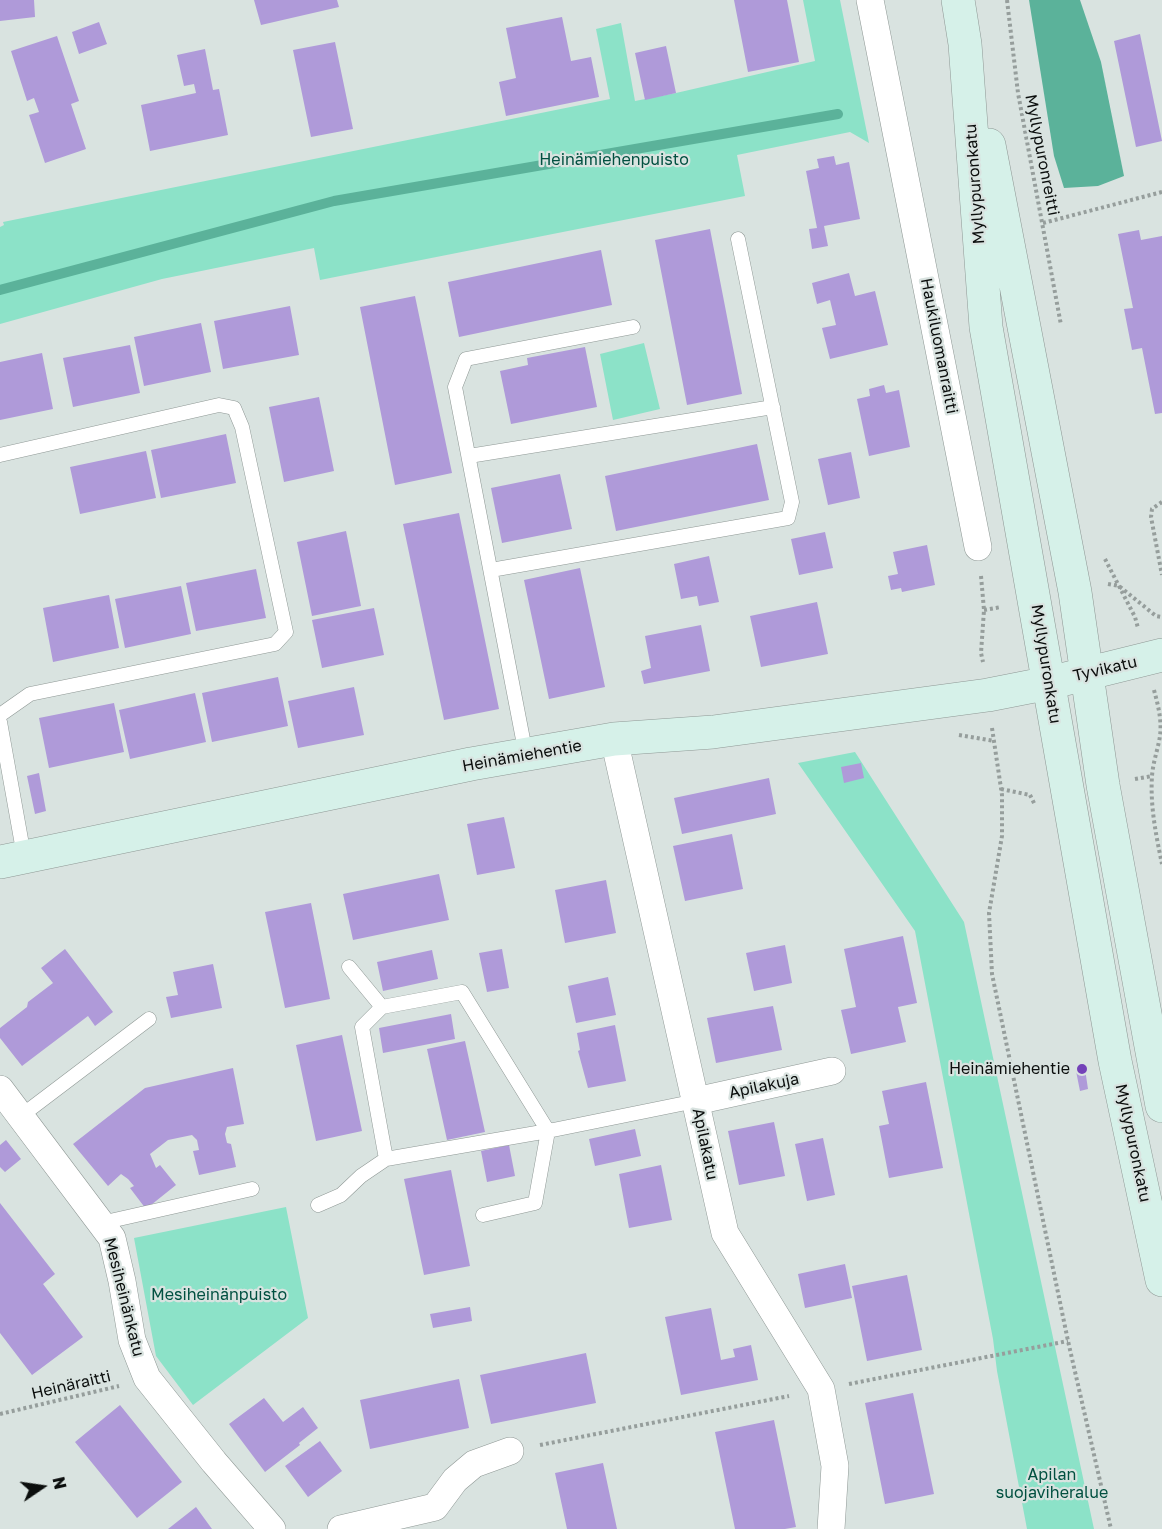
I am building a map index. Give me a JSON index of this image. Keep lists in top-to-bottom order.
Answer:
{
  "streets": {
    "main road": ["Myllypuronkatu", "Tyvikatu", "Heinämiehentie"],
    "street": [
      "Haukiluomanraitti",
      "Apilakuja",
      "Apilakatu",
      "Mesiheinänkatu"
    ],
    "path": ["Myllypuronreitti", "Heinäraitti"]
  },
  "crossings": [
    ["Myllypuronkatu", "Tyvikatu"],
    ["Myllypuronkatu", "Heinämiehentie"],
    ["Tyvikatu", "Heinämiehentie"],
    ["Heinämiehentie", "Apilakatu"],
    ["Apilakuja", "Apilakatu"],
    ["Mesiheinänkatu", "Heinäraitti"]
  ],
  "parks": ["Heinämiehenpuisto", "Mesiheinänpuisto", "Apilan suojaviheralue"],
  "places": ["Heinämiehentie"],
  "north": "right"
}
